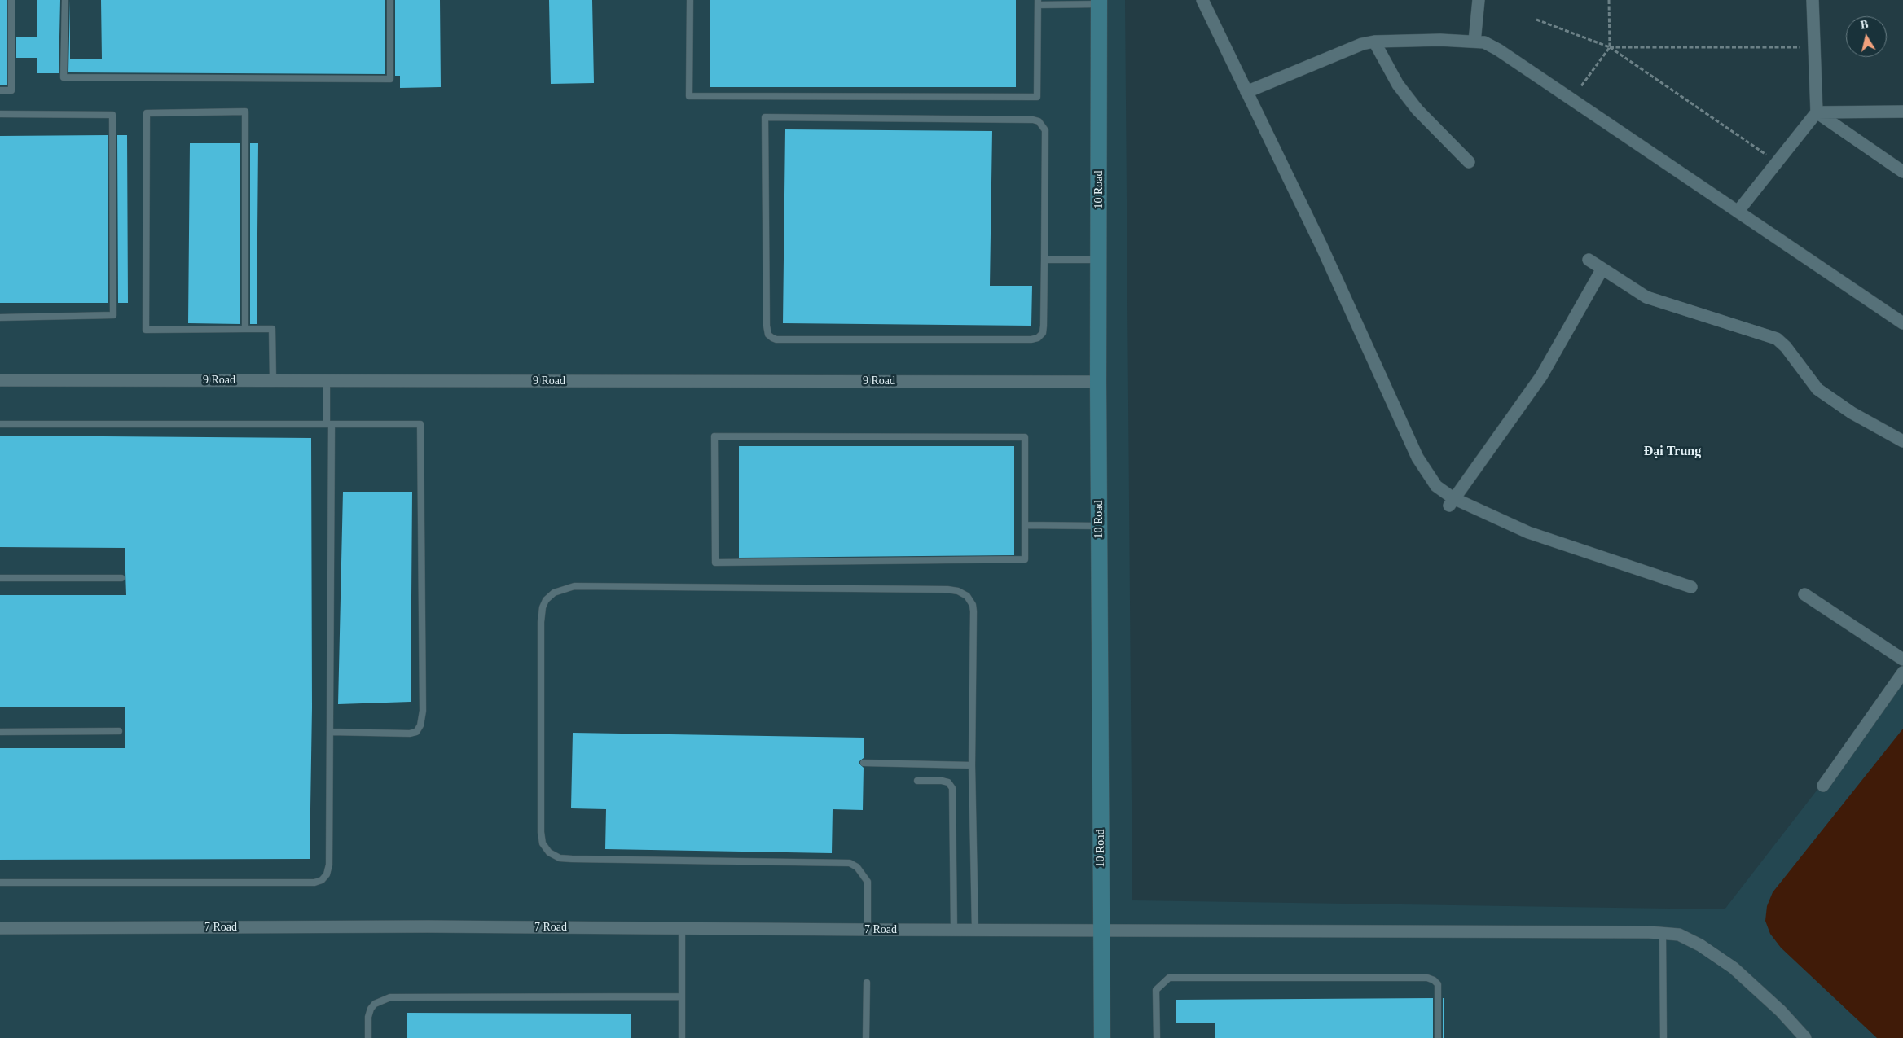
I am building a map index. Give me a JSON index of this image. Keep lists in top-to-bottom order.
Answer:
{
  "streets": {
    "street": ["10 Road", "9 Road", "7 Road"]
  },
  "crossings": [
    ["10 Road", "9 Road"],
    ["10 Road", "7 Road"]
  ],
  "districts": ["Đại Trung"],
  "north": "top"
}
